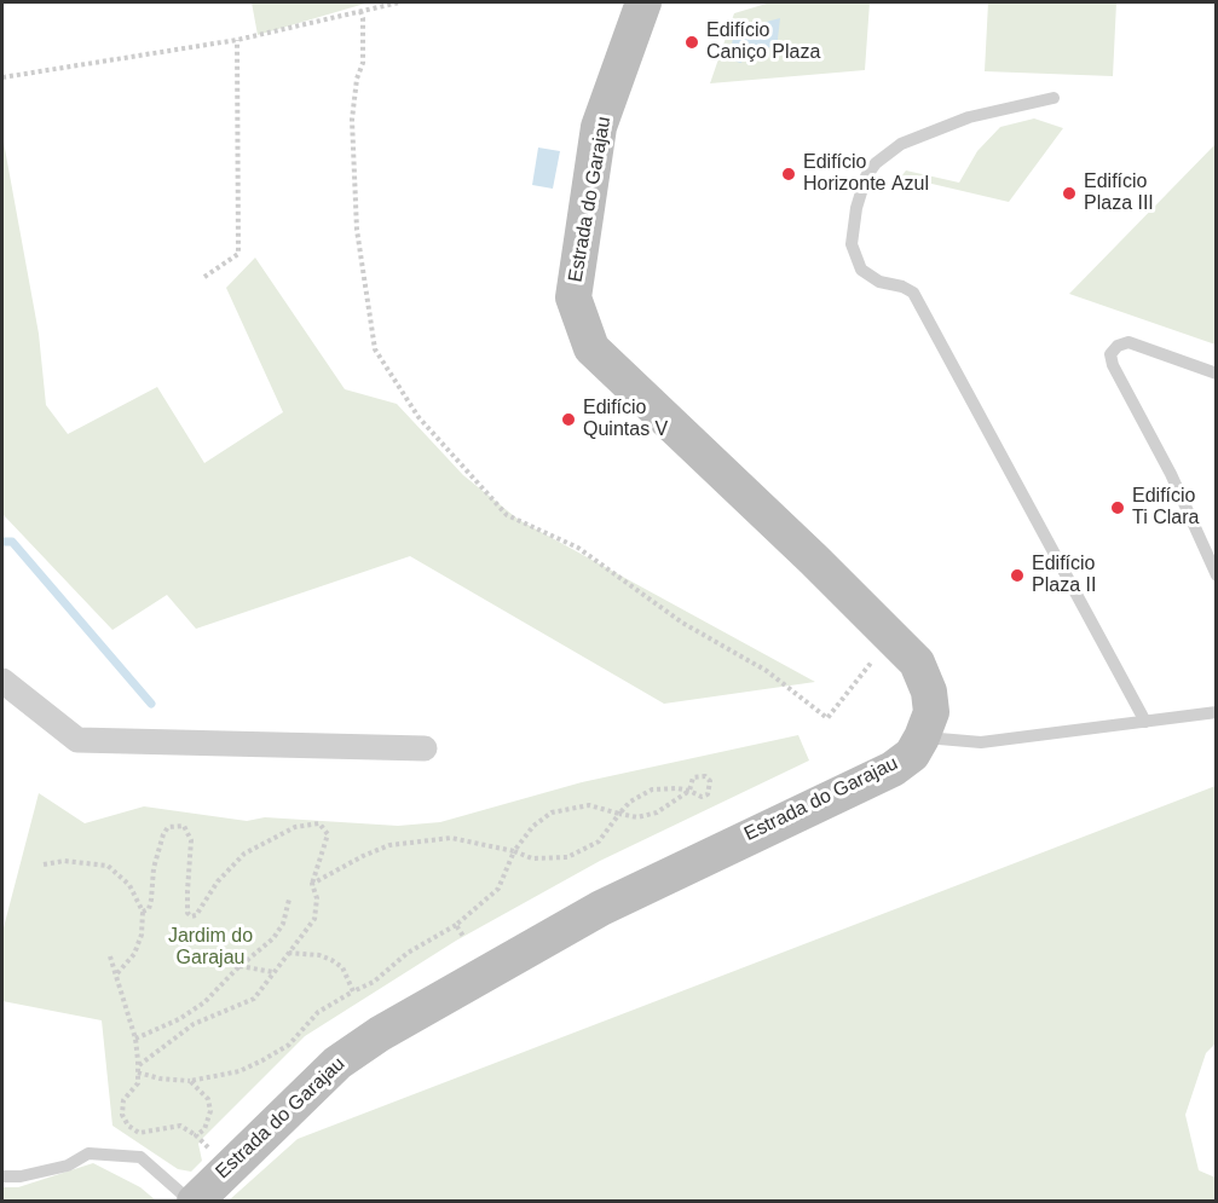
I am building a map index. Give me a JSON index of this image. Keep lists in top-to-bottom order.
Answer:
{
  "streets": {
    "street": ["Estrada do Garajau"]
  },
  "parks": ["Jardim do Garajau"],
  "places": [
    "Edifício Caniço Plaza",
    "Edifício Horizonte Azul",
    "Edifício Plaza III",
    "Edifício Quintas V",
    "Edifício Ti Clara",
    "Edifício Plaza II"
  ]
}
